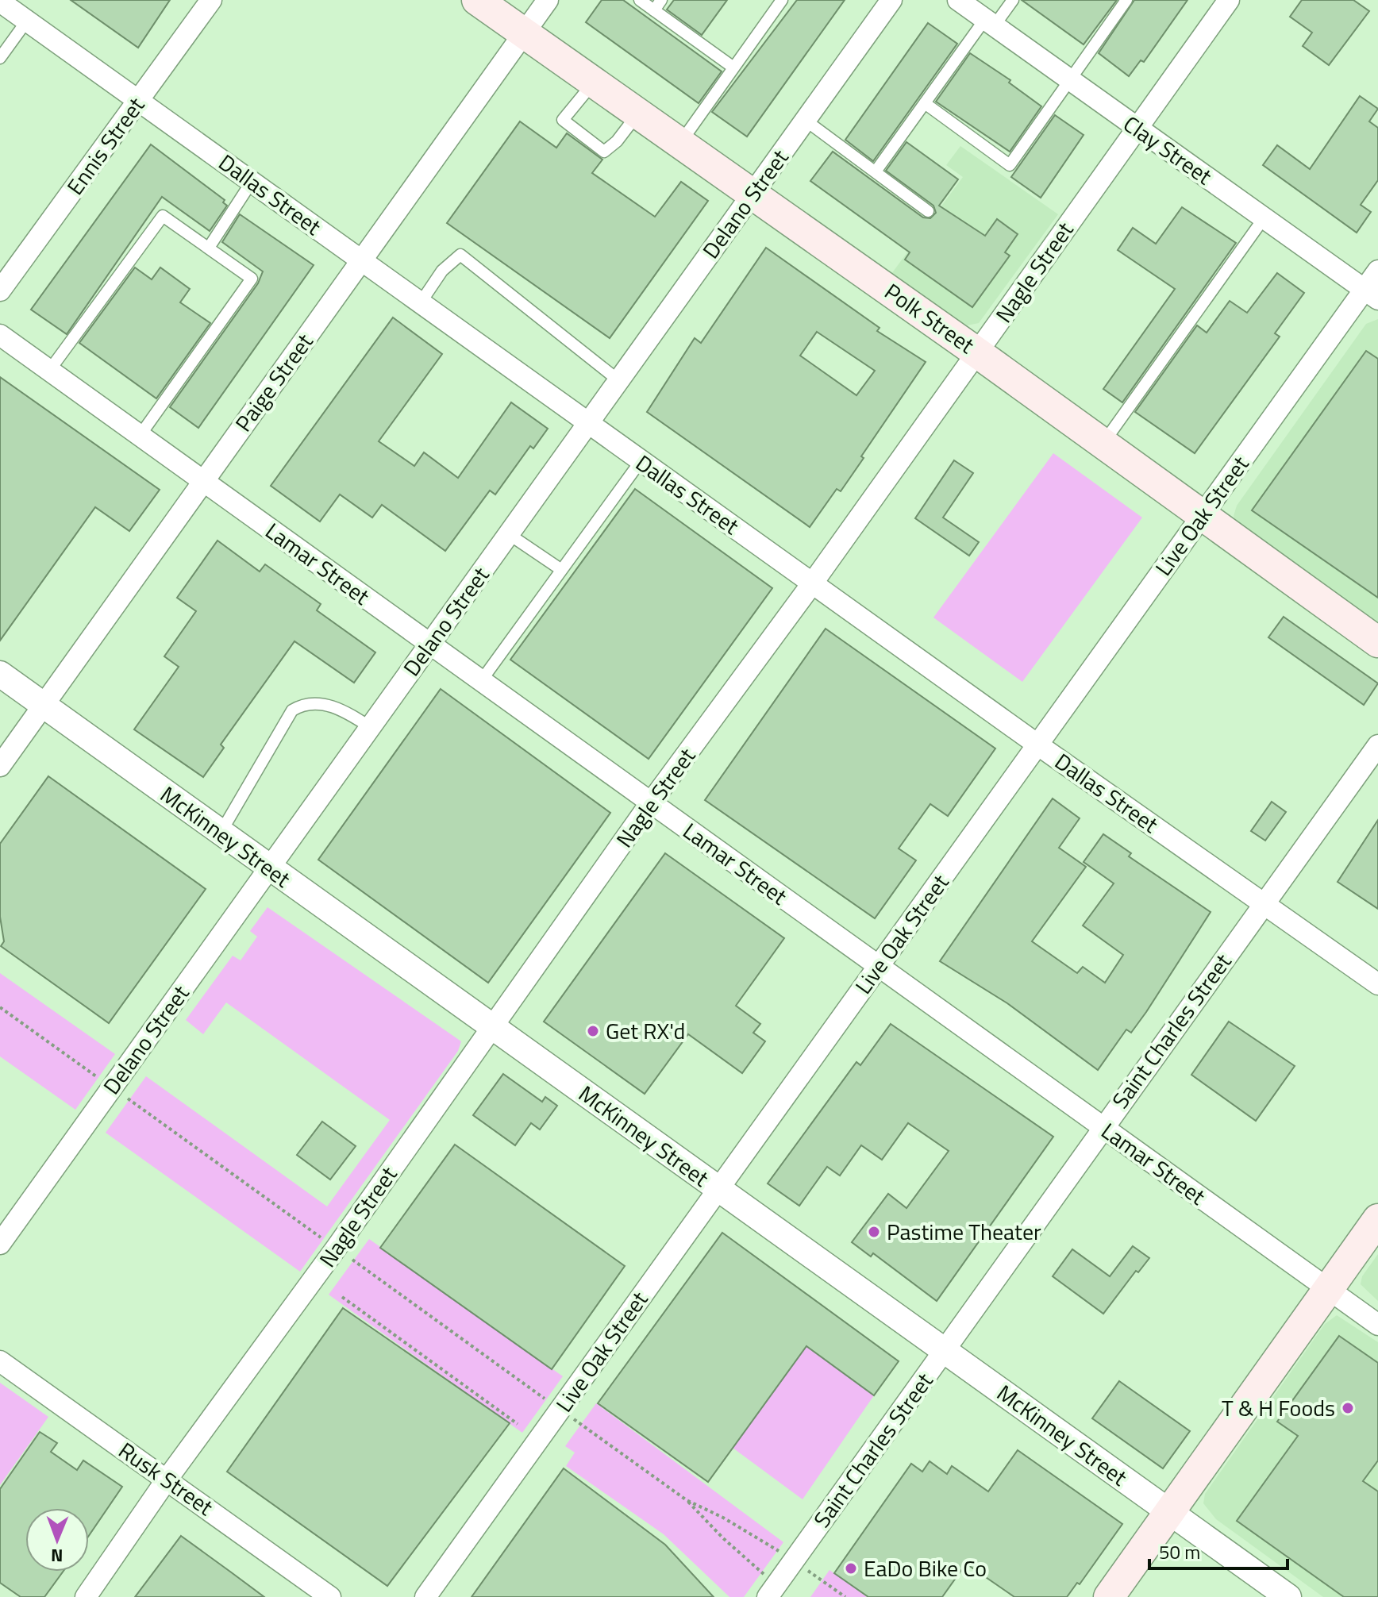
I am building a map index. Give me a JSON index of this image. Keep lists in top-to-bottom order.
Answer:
{
  "streets": {
    "main road": ["Polk Street"],
    "street": [
      "Ennis Street",
      "Clay Street",
      "Dallas Street",
      "Delano Street",
      "Nagle Street",
      "Paige Street",
      "Live Oak Street",
      "Lamar Street",
      "McKinney Street",
      "Saint Charles Street",
      "Rusk Street"
    ]
  },
  "crossings": [
    ["Ennis Street", "Dallas Street"],
    ["Clay Street", "Nagle Street"],
    ["Clay Street", "Live Oak Street"],
    ["Dallas Street", "Delano Street"],
    ["Dallas Street", "Nagle Street"],
    ["Dallas Street", "Paige Street"],
    ["Dallas Street", "Live Oak Street"],
    ["Dallas Street", "Saint Charles Street"],
    ["Delano Street", "Polk Street"],
    ["Delano Street", "Lamar Street"],
    ["Delano Street", "McKinney Street"],
    ["Nagle Street", "Polk Street"],
    ["Nagle Street", "Lamar Street"],
    ["Nagle Street", "McKinney Street"],
    ["Nagle Street", "Rusk Street"],
    ["Polk Street", "Paige Street"],
    ["Polk Street", "Live Oak Street"],
    ["Paige Street", "Lamar Street"],
    ["Paige Street", "McKinney Street"],
    ["Live Oak Street", "Lamar Street"],
    ["Live Oak Street", "McKinney Street"],
    ["Lamar Street", "Saint Charles Street"],
    ["McKinney Street", "Saint Charles Street"]
  ],
  "places": [
    "Get RX'd",
    "Pastime Theater",
    "T & H Foods",
    "EaDo Bike Co"
  ],
  "scale_bar": "50 m",
  "north": "bottom"
}
